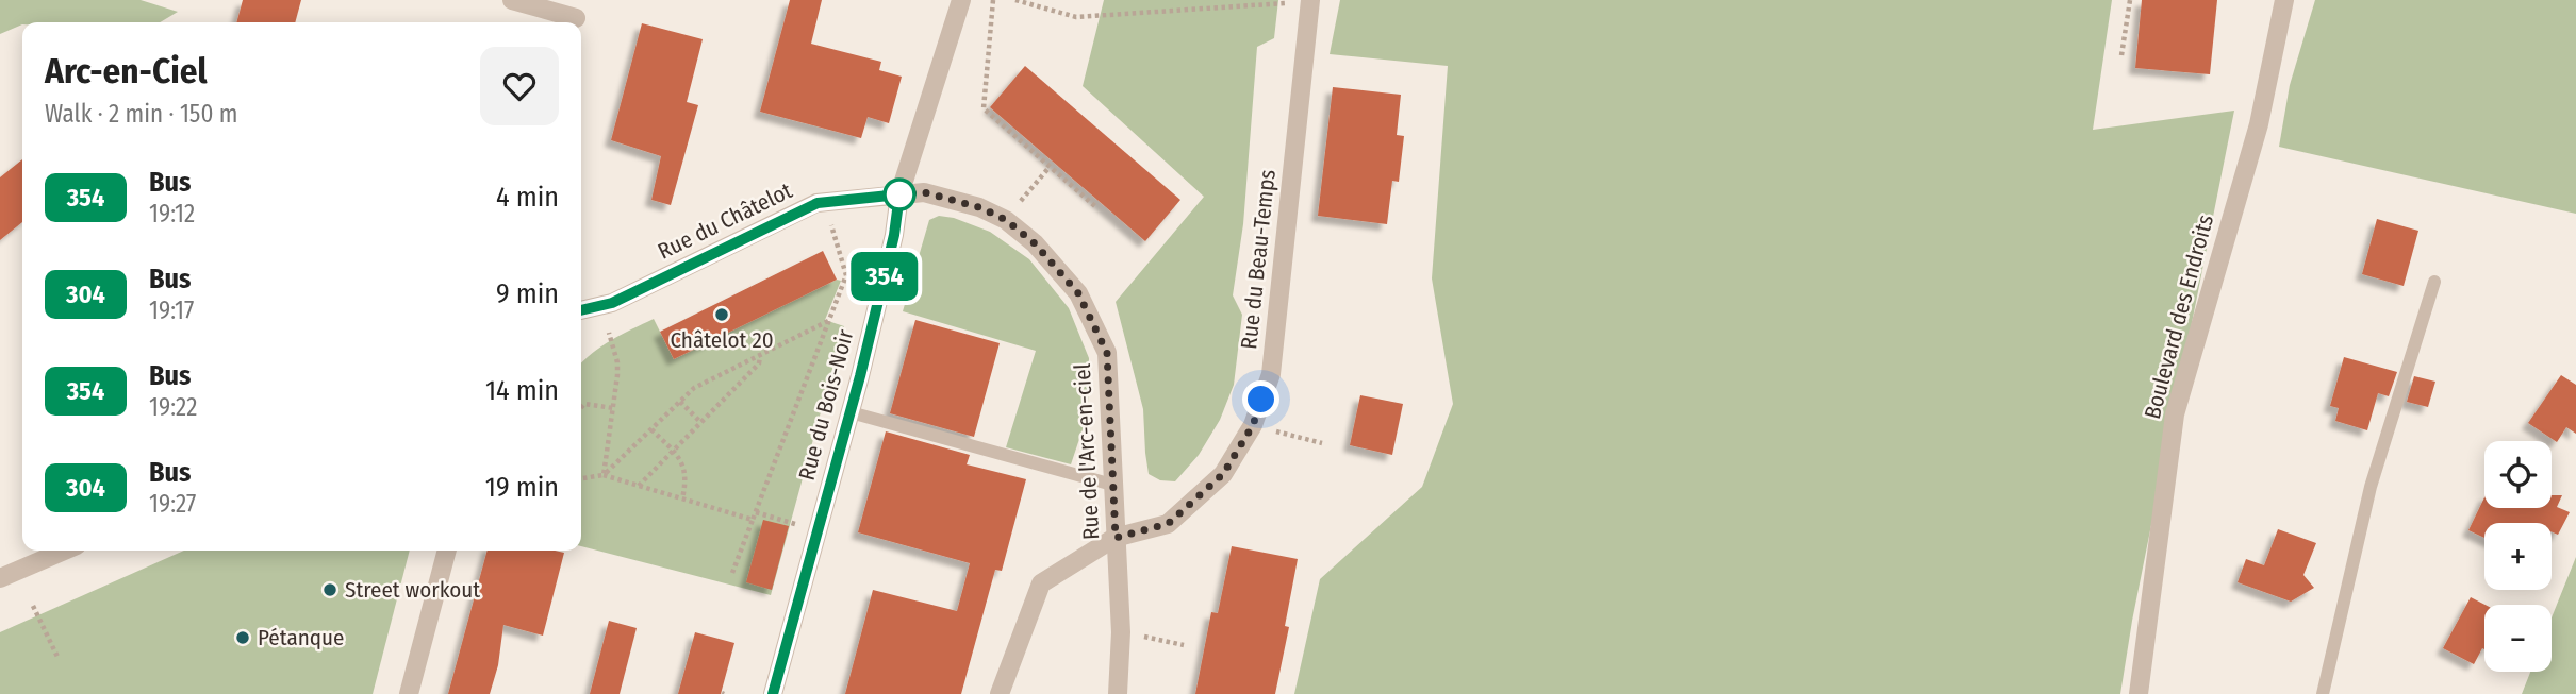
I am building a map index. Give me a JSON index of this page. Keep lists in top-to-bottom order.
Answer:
{
  "streets": {
    "street": [
      "Rue du Châtelot",
      "Rue du Beau-Temps",
      "Boulevard des Endroits",
      "Rue du Bois-Noir",
      "Rue de l'Arc-en-ciel"
    ]
  },
  "crossings": [
    ["Rue du Châtelot", "Rue du Bois-Noir"],
    ["Rue du Châtelot", "Rue de l'Arc-en-ciel"],
    ["Rue du Beau-Temps", "Rue de l'Arc-en-ciel"],
    ["Rue du Bois-Noir", "Rue de l'Arc-en-ciel"]
  ],
  "places": ["Châtelot 20", "Street workout", "Pétanque"],
  "lines": ["bus line 354"],
  "page": {
    "on_map": "354",
    "heading": ["Arc-en-Ciel", "Walk · 2 min · 150 m"],
    "list": [
      {
        "mark": "354",
        "name": "Bus",
        "note": "19:12",
        "value": "4 min"
      },
      {
        "mark": "304",
        "name": "Bus",
        "note": "19:17",
        "value": "9 min"
      },
      {
        "mark": "354",
        "name": "Bus",
        "note": "19:22",
        "value": "14 min"
      },
      {
        "mark": "304",
        "name": "Bus",
        "note": "19:27",
        "value": "19 min"
      }
    ],
    "map_buttons": ["+", "−"]
  }
}
